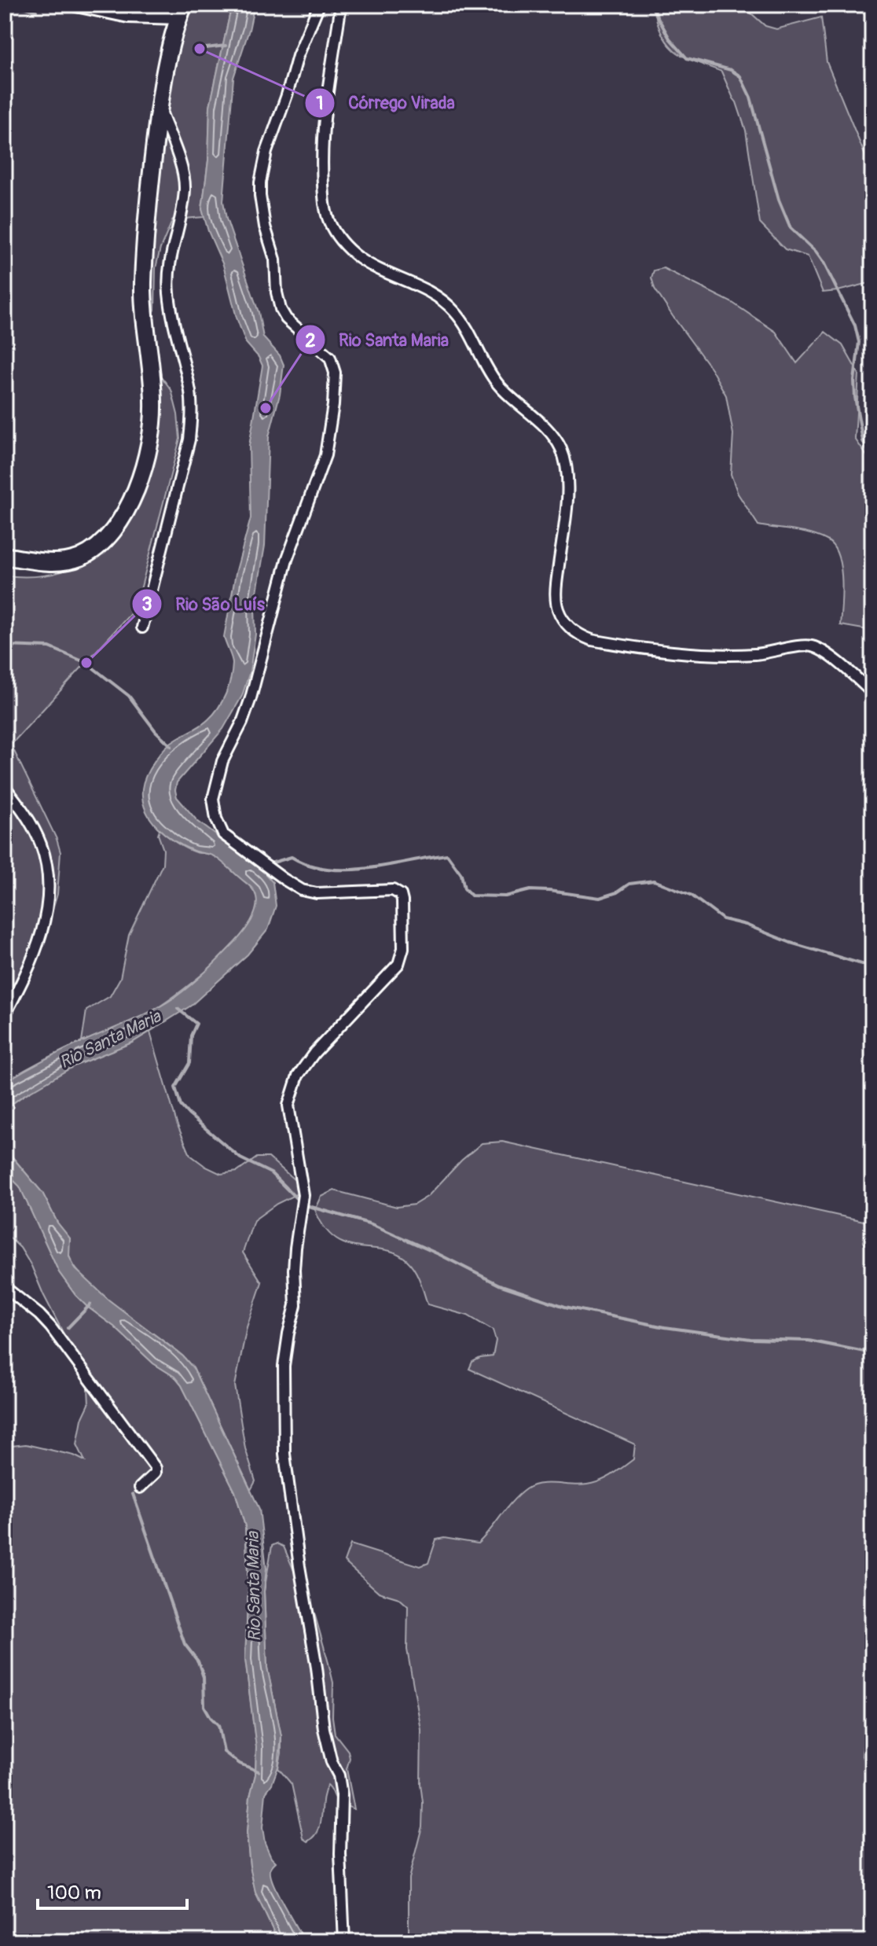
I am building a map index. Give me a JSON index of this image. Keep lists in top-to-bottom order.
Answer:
{
  "water": ["Rio Santa Maria"],
  "places": ["Córrego Virada", "Rio Santa Maria", "Rio São Luís"],
  "scale_bar": "100 m"
}
